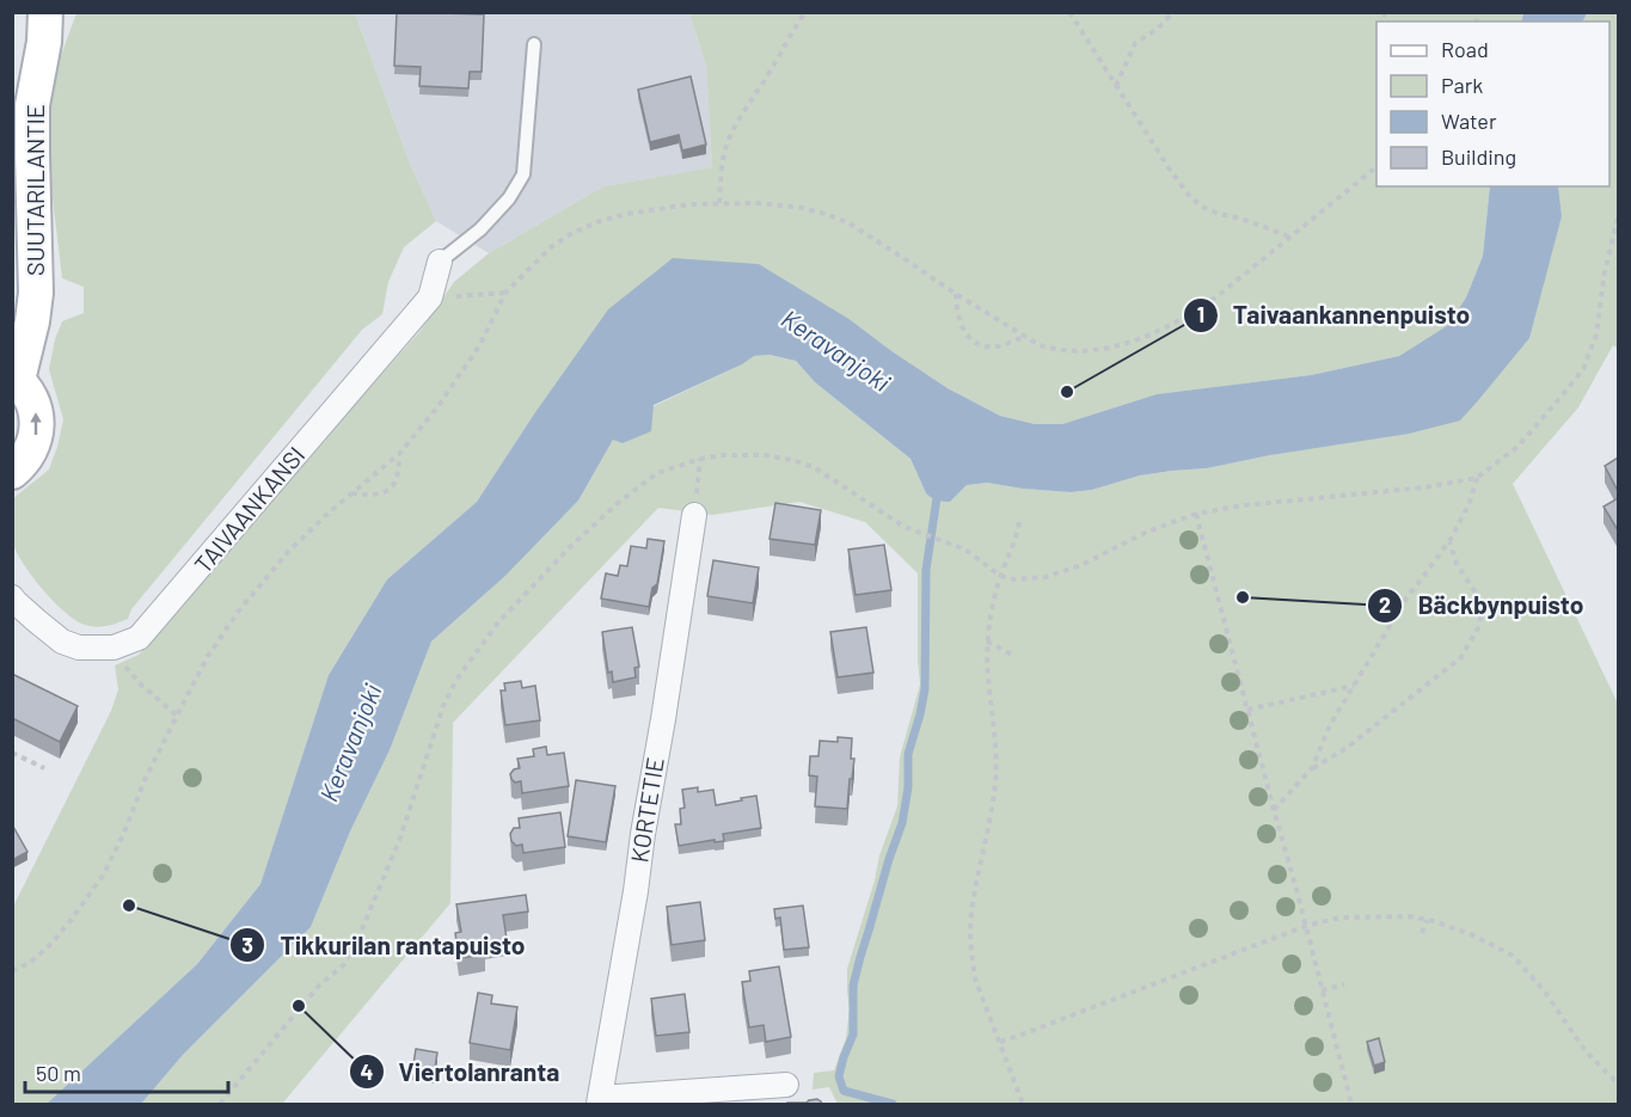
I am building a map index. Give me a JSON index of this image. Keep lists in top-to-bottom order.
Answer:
{
  "streets": {
    "street": ["SUUTARILANTIE", "TAIVAANKANSI", "KORTETIE"]
  },
  "water": ["Keravanjoki"],
  "places": [
    "Taivaankannenpuisto",
    "Bäckbynpuisto",
    "Tikkurilan rantapuisto",
    "Viertolanranta"
  ],
  "legend": [
    "Road",
    "Park",
    "Water",
    "Building"
  ],
  "scale_bar": "50 m"
}
